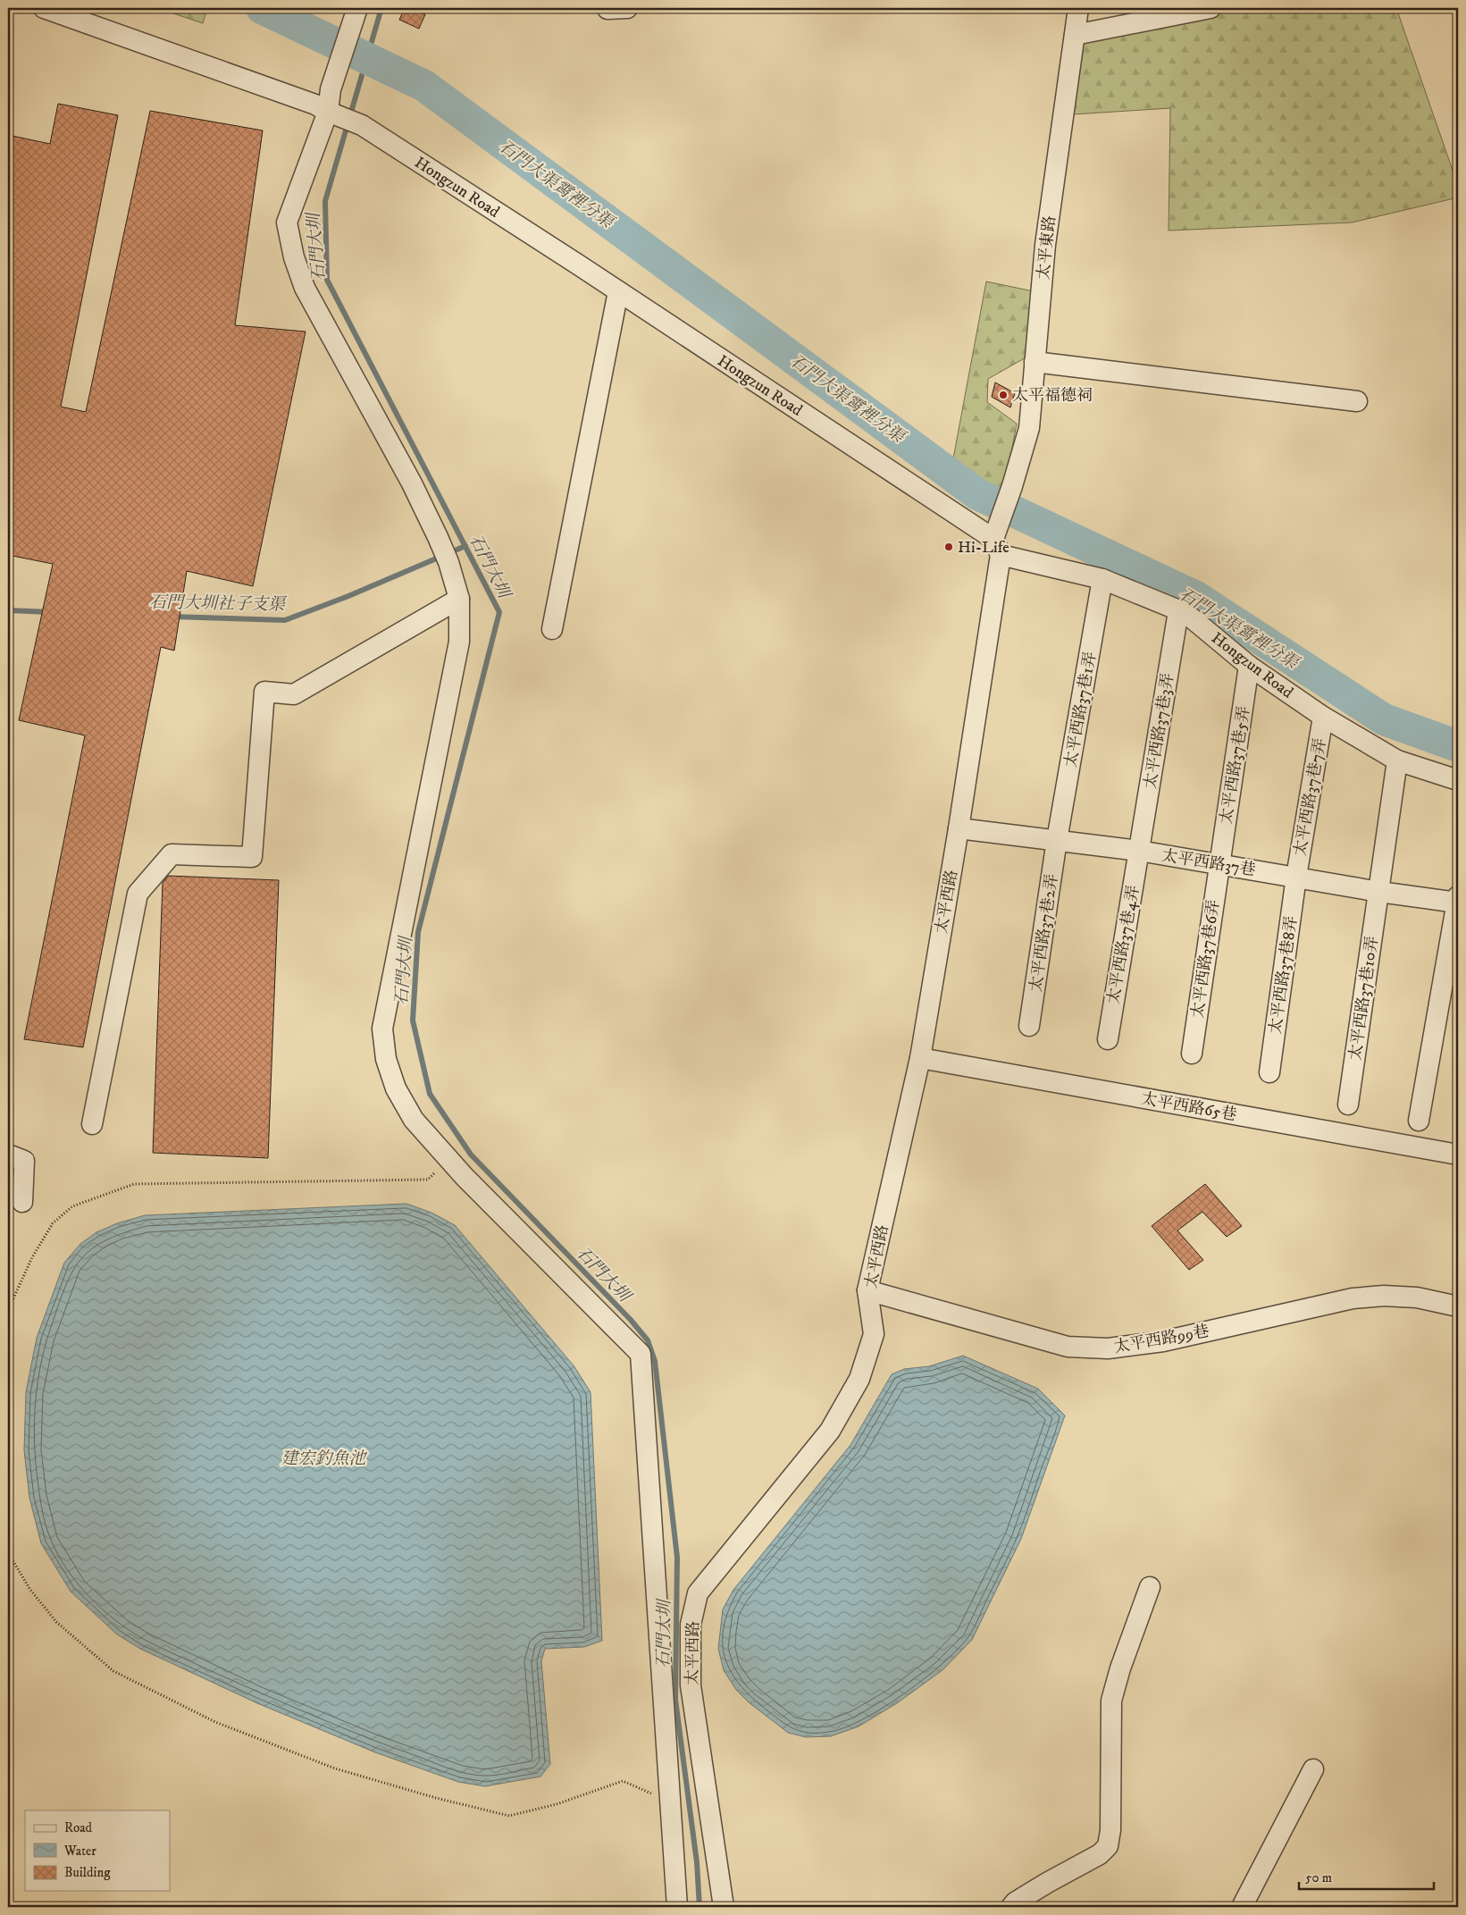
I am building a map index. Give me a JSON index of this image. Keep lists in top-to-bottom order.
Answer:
{
  "streets": {
    "street": [
      "Hongzun Road",
      "太平東路",
      "太平西路37巷1弄",
      "太平西路37巷3弄",
      "太平西路37巷5弄",
      "太平西路37巷7弄",
      "太平西路37巷",
      "太平西路",
      "太平西路37巷2弄",
      "太平西路37巷4弄",
      "太平西路37巷6弄",
      "太平西路37巷8弄",
      "太平西路37巷10弄",
      "太平西路65巷",
      "太平西路99巷"
    ]
  },
  "crossings": [
    ["Hongzun Road", "太平東路"],
    ["Hongzun Road", "太平西路37巷1弄"],
    ["Hongzun Road", "太平西路37巷3弄"],
    ["Hongzun Road", "太平西路37巷5弄"],
    ["Hongzun Road", "太平西路37巷7弄"],
    ["Hongzun Road", "太平西路"],
    ["Hongzun Road", "太平西路37巷10弄"],
    ["太平東路", "太平西路"],
    ["太平西路37巷1弄", "太平西路37巷"],
    ["太平西路37巷1弄", "太平西路37巷2弄"],
    ["太平西路37巷3弄", "太平西路37巷"],
    ["太平西路37巷3弄", "太平西路37巷4弄"],
    ["太平西路37巷5弄", "太平西路37巷"],
    ["太平西路37巷5弄", "太平西路37巷6弄"],
    ["太平西路37巷7弄", "太平西路37巷"],
    ["太平西路37巷7弄", "太平西路37巷8弄"],
    ["太平西路37巷", "太平西路"],
    ["太平西路37巷", "太平西路37巷2弄"],
    ["太平西路37巷", "太平西路37巷4弄"],
    ["太平西路37巷", "太平西路37巷6弄"],
    ["太平西路37巷", "太平西路37巷8弄"],
    ["太平西路37巷", "太平西路37巷10弄"],
    ["太平西路", "太平西路65巷"],
    ["太平西路", "太平西路99巷"]
  ],
  "water": [
    "石門大渠霄裡分渠",
    "石門大圳",
    "石門大圳社子支渠",
    "建宏釣魚池"
  ],
  "places": ["太平福德祠", "Hi-Life"],
  "legend": ["Road", "Water", "Building"],
  "scale_bar": "50 m"
}
